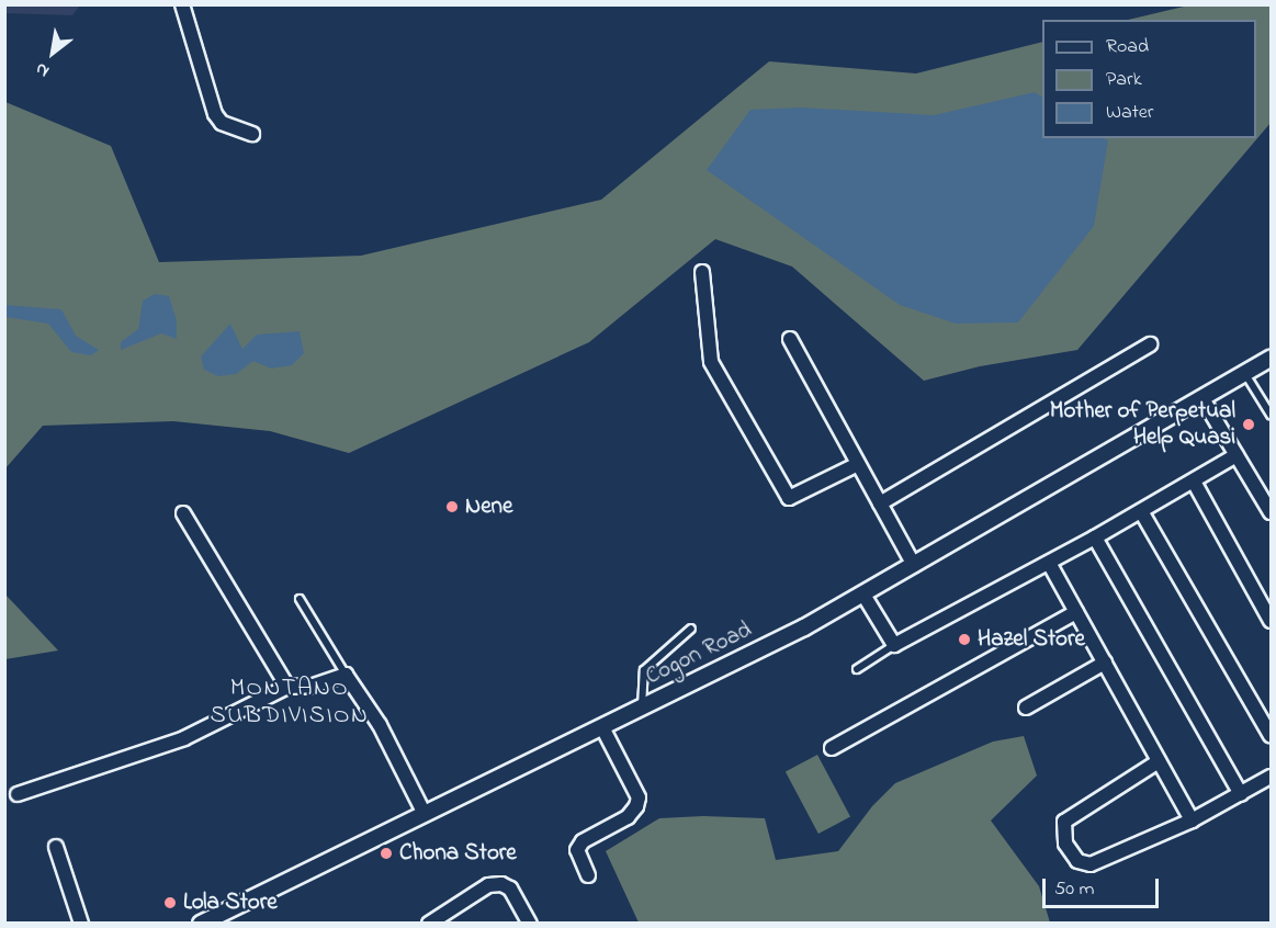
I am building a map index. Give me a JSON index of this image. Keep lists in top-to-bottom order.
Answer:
{
  "streets": {
    "street": ["Cogon Road"]
  },
  "districts": ["MONTANO SUBDIVISION"],
  "places": [
    "Mother of Perpetual Help Quasi",
    "Nene",
    "Hazel Store",
    "Chona Store",
    "Lola Store"
  ],
  "legend": ["Road", "Park", "Water"],
  "scale_bar": "50 m",
  "north": "bottom left"
}
